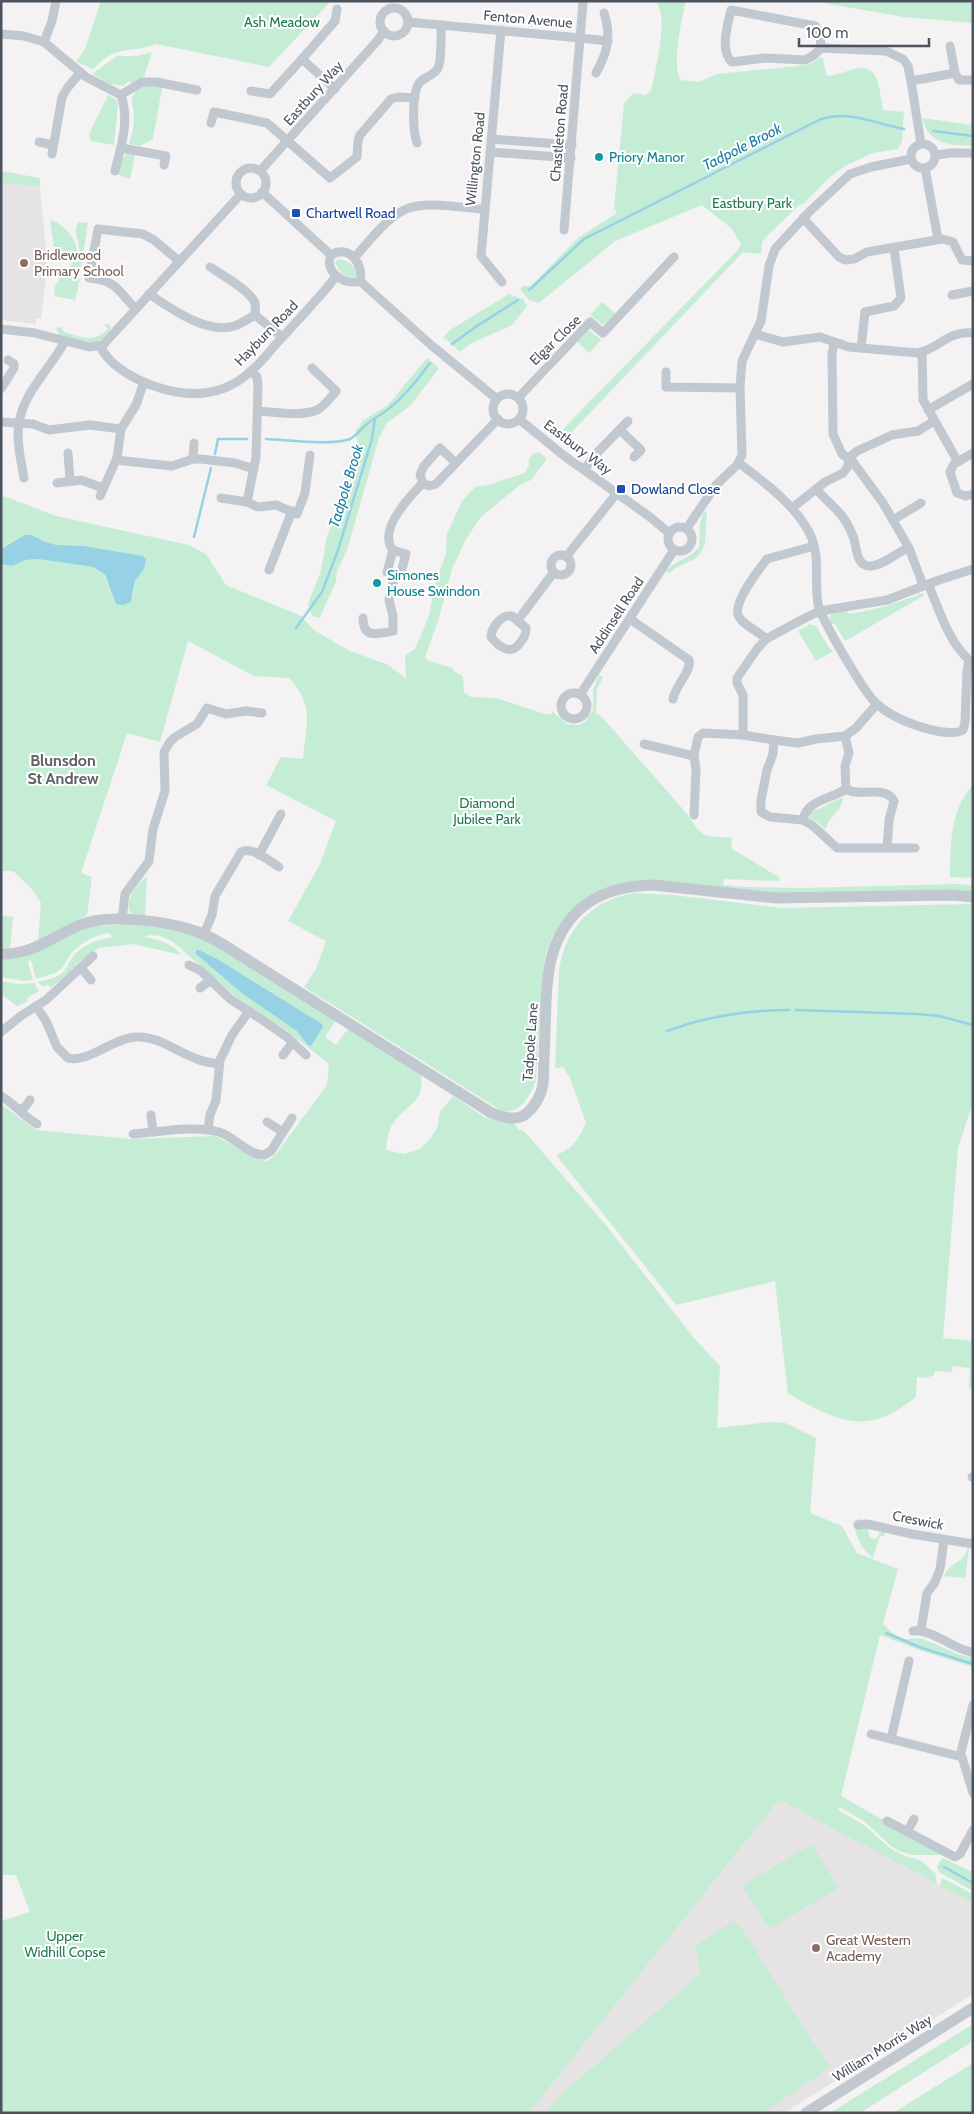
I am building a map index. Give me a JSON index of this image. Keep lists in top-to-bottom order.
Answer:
{
  "streets": {
    "street": [
      "Fenton Avenue",
      "Eastbury Way",
      "Chastleton Road",
      "Willington Road",
      "Hayburn Road",
      "Elgar Close",
      "Addinsell Road",
      "Tadpole Lane",
      "Creswick",
      "William Morris Way"
    ]
  },
  "crossings": [
    ["Fenton Avenue", "Eastbury Way"],
    ["Fenton Avenue", "Chastleton Road"],
    ["Fenton Avenue", "Willington Road"],
    ["Eastbury Way", "Elgar Close"],
    ["Eastbury Way", "Addinsell Road"]
  ],
  "districts": ["Blunsdon St Andrew"],
  "water": ["Tadpole Brook"],
  "parks": [
    "Ash Meadow",
    "Eastbury Park",
    "Diamond Jubilee Park",
    "Upper Widhill Copse"
  ],
  "places": {
    "other": [
      "Priory Manor",
      "Bridlewood Primary School",
      "Simones House Swindon",
      "Great Western Academy"
    ],
    "transit": ["Chartwell Road", "Dowland Close"]
  },
  "scale_bar": "100 m"
}
